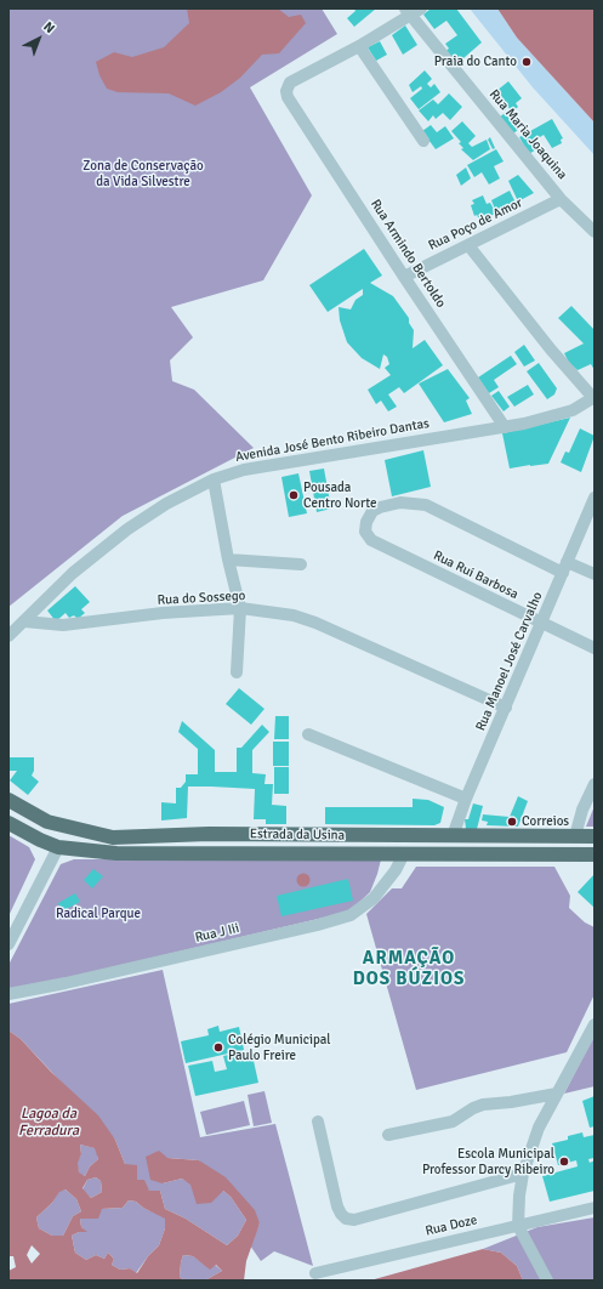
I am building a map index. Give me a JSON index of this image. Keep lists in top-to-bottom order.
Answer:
{
  "streets": {
    "main road": ["Estrada da Usina"],
    "street": [
      "Rua Maria Joaquina",
      "Rua Poço de Amor",
      "Rua Armindo Bertoldo",
      "Avenida José Bento Ribeiro Dantas",
      "Rua Rui Barbosa",
      "Rua do Sossego",
      "Rua Manoel José Carvalho",
      "Rua J Iii",
      "Rua Doze"
    ]
  },
  "crossings": [
    ["Rua Maria Joaquina", "Rua Poço de Amor"],
    ["Rua Poço de Amor", "Rua Armindo Bertoldo"],
    ["Rua Armindo Bertoldo", "Avenida José Bento Ribeiro Dantas"],
    ["Avenida José Bento Ribeiro Dantas", "Rua do Sossego"],
    ["Rua Rui Barbosa", "Rua Manoel José Carvalho"],
    ["Rua do Sossego", "Rua Manoel José Carvalho"],
    ["Rua Manoel José Carvalho", "Estrada da Usina"],
    ["Estrada da Usina", "Rua J Iii"]
  ],
  "districts": ["ARMAÇÃO DOS BÚZIOS"],
  "water": ["Lagoa da Ferradura"],
  "parks": ["Zona de Conservação da Vida Silvestre", "Radical Parque"],
  "places": [
    "Praia do Canto",
    "Pousada Centro Norte",
    "Correios",
    "Colégio Municipal Paulo Freire",
    "Escola Municipal Professor Darcy Ribeiro"
  ],
  "north": "top right"
}
